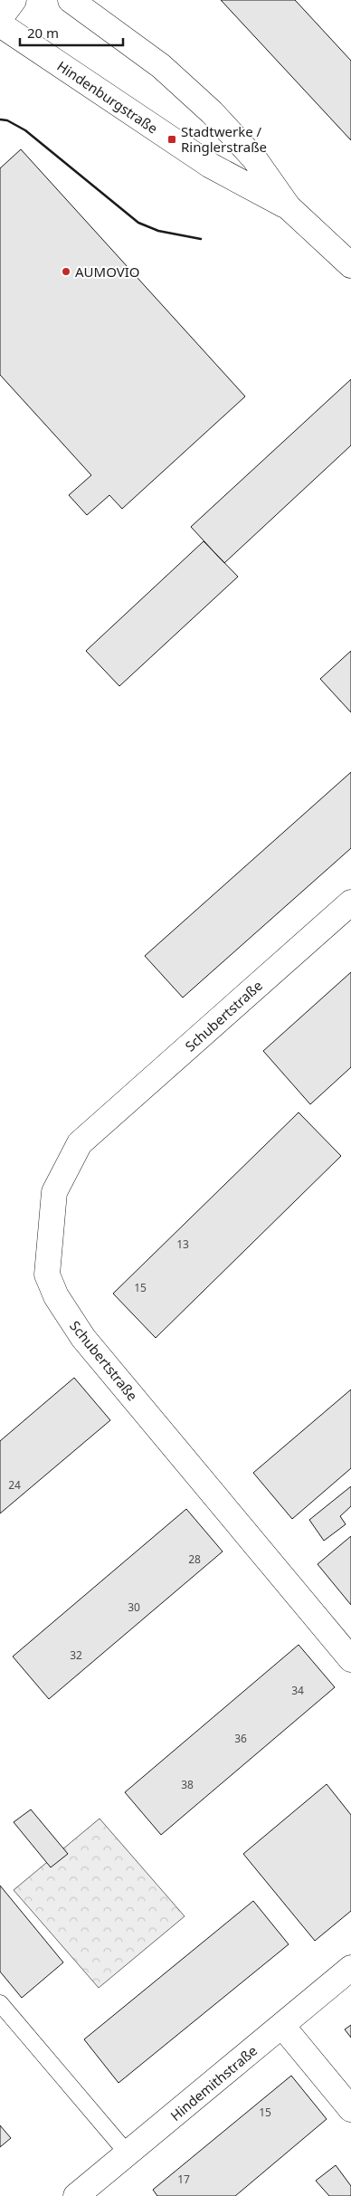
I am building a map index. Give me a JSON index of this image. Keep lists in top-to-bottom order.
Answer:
{
  "streets": {
    "street": ["Hindenburgstraße", "Schubertstraße", "Hindemithstraße"]
  },
  "places": {
    "transit": ["Stadtwerke / Ringlerstraße"],
    "other": ["AUMOVIO"]
  },
  "house_numbers": [
    "13",
    "15",
    "24",
    "28",
    "30",
    "32",
    "34",
    "36",
    "38",
    "15",
    "17"
  ],
  "scale_bar": "20 m"
}
